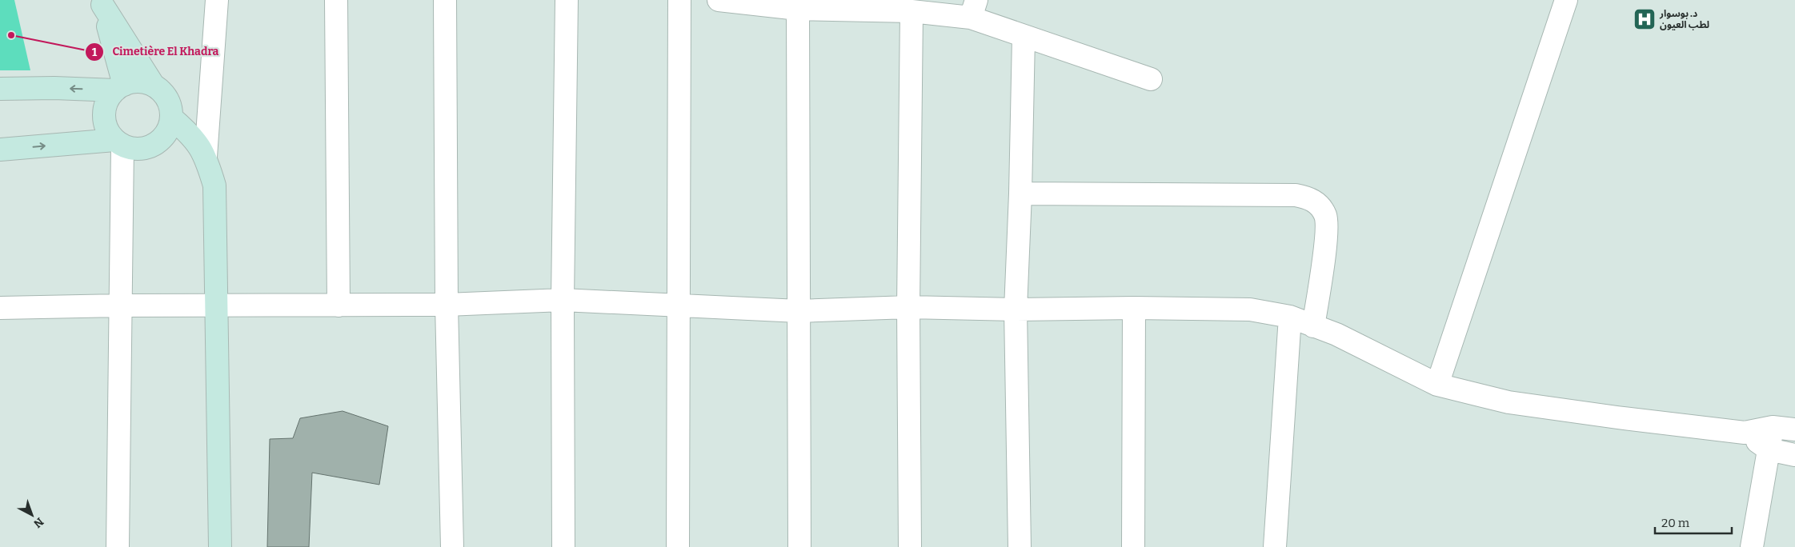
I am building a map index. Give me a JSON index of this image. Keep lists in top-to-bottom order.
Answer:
{
  "places": {
    "hospital": ["د. بوسوار لطب العيون"],
    "other": ["Cimetière El Khadra"]
  },
  "scale_bar": "20 m",
  "north": "bottom right"
}
